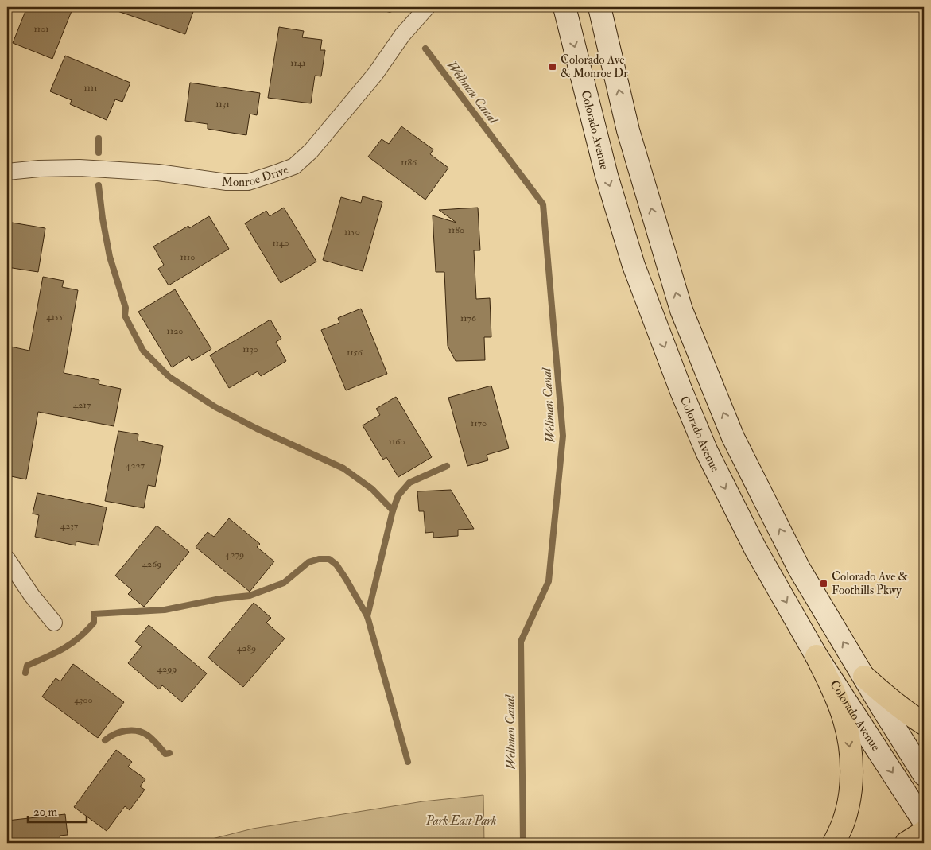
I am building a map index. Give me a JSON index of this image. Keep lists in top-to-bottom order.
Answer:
{
  "streets": {
    "main road": ["Colorado Avenue"],
    "street": ["Monroe Drive"]
  },
  "water": ["Wellman Canal"],
  "parks": ["Park East Park"],
  "places": {
    "transit": ["Colorado Ave & Monroe Dr", "Colorado Ave & Foothills Pkwy"]
  },
  "house_numbers": [
    "1101",
    "1141",
    "1111",
    "1131",
    "1186",
    "1180",
    "1150",
    "1140",
    "1110",
    "4155",
    "1176",
    "1120",
    "1130",
    "1156",
    "4217",
    "1170",
    "1160",
    "4227",
    "4237",
    "4279",
    "4269",
    "4289",
    "4299",
    "4300"
  ],
  "scale_bar": "20 m"
}
